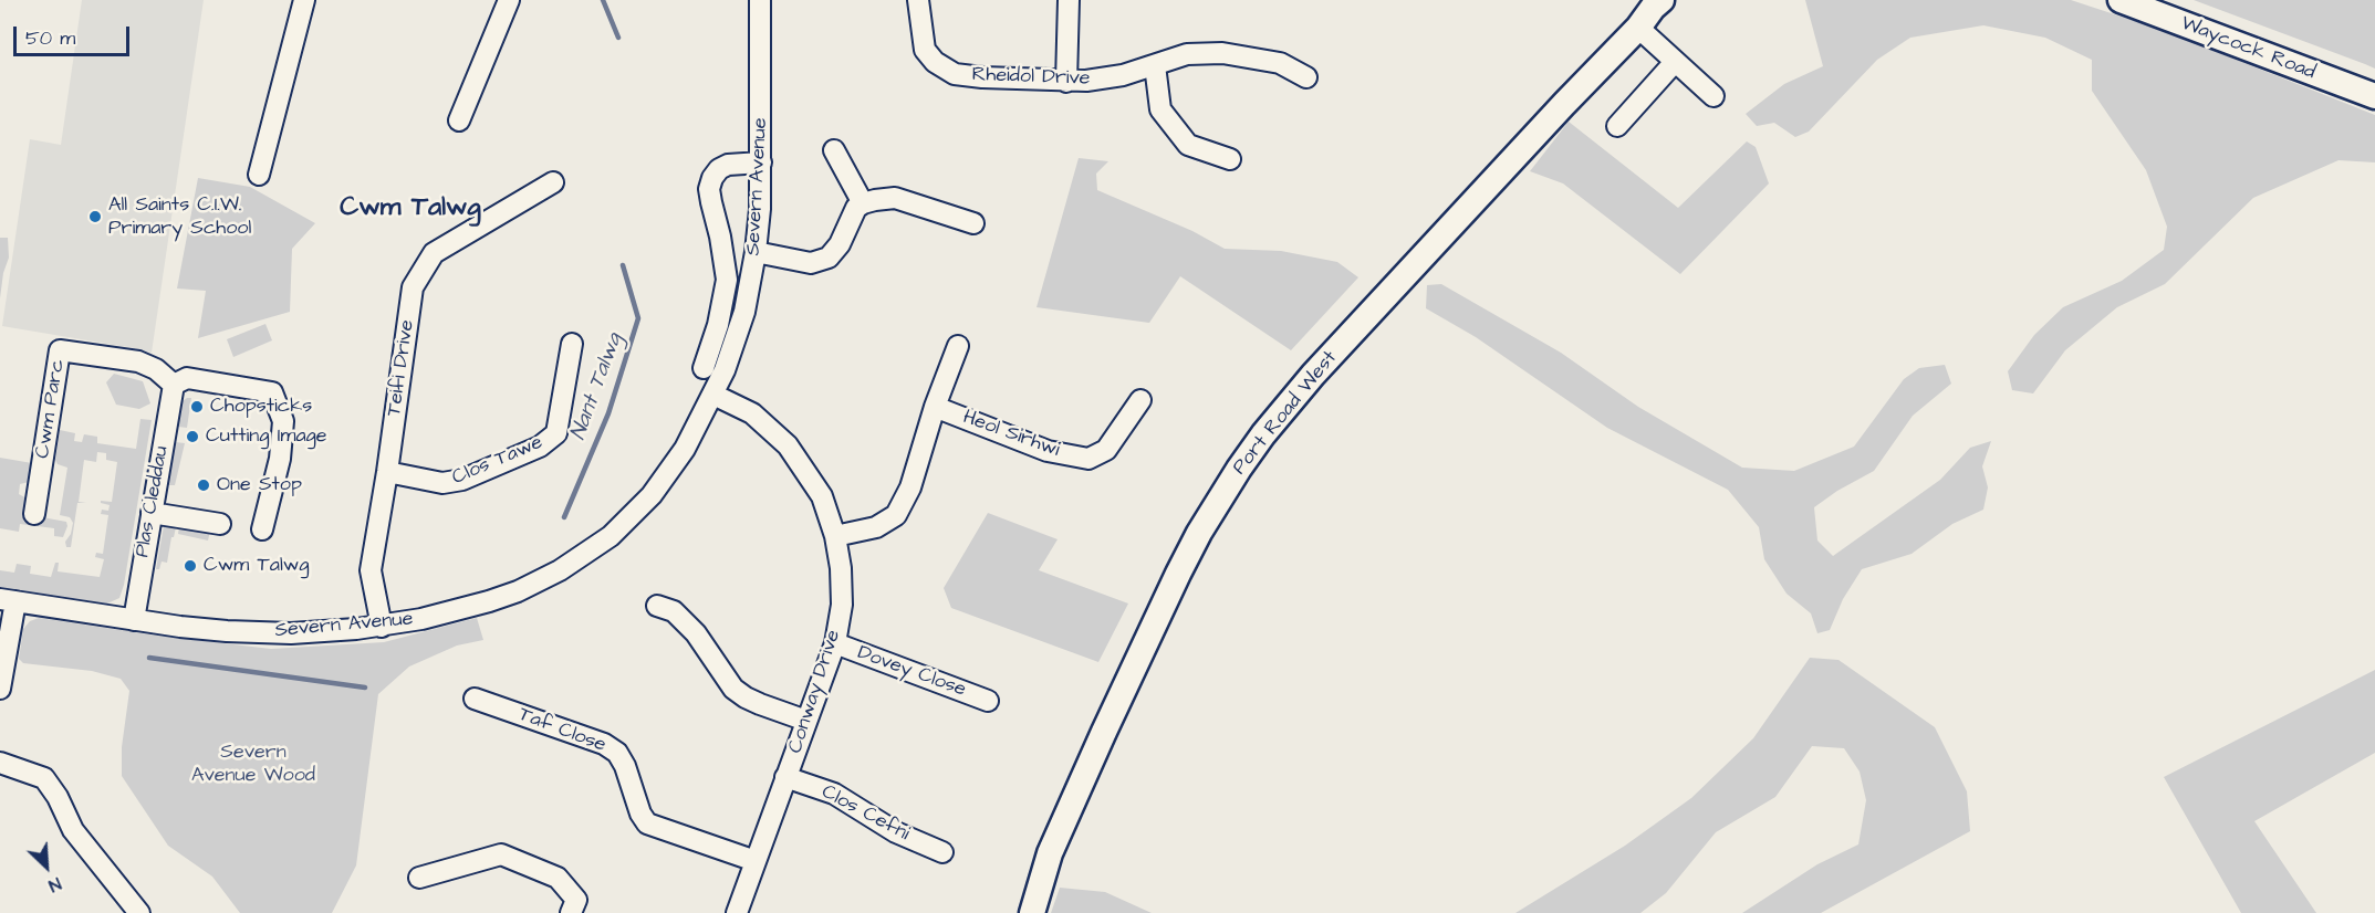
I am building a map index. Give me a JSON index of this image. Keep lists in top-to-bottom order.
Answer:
{
  "streets": {
    "main road": ["Waycock Road", "Port Road West"],
    "street": [
      "Rheidol Drive",
      "Severn Avenue",
      "Teifi Drive",
      "Cwm Parc",
      "Heol Sirhwi",
      "Clos Tawe",
      "Plas Cleddau",
      "Dovey Close",
      "Conway Drive",
      "Taf Close",
      "Clos Cefni"
    ]
  },
  "crossings": [
    ["Severn Avenue", "Teifi Drive"],
    ["Severn Avenue", "Plas Cleddau"],
    ["Severn Avenue", "Conway Drive"],
    ["Teifi Drive", "Clos Tawe"],
    ["Cwm Parc", "Plas Cleddau"],
    ["Dovey Close", "Conway Drive"],
    ["Conway Drive", "Taf Close"],
    ["Conway Drive", "Clos Cefni"]
  ],
  "districts": ["Cwm Talwg"],
  "water": ["Nant Talwg"],
  "parks": ["Severn Avenue Wood"],
  "places": [
    "All Saints C.I.W. Primary School",
    "Chopsticks",
    "Cutting Image",
    "One Stop",
    "Cwm Talwg"
  ],
  "scale_bar": "50 m",
  "north": "bottom right"
}
